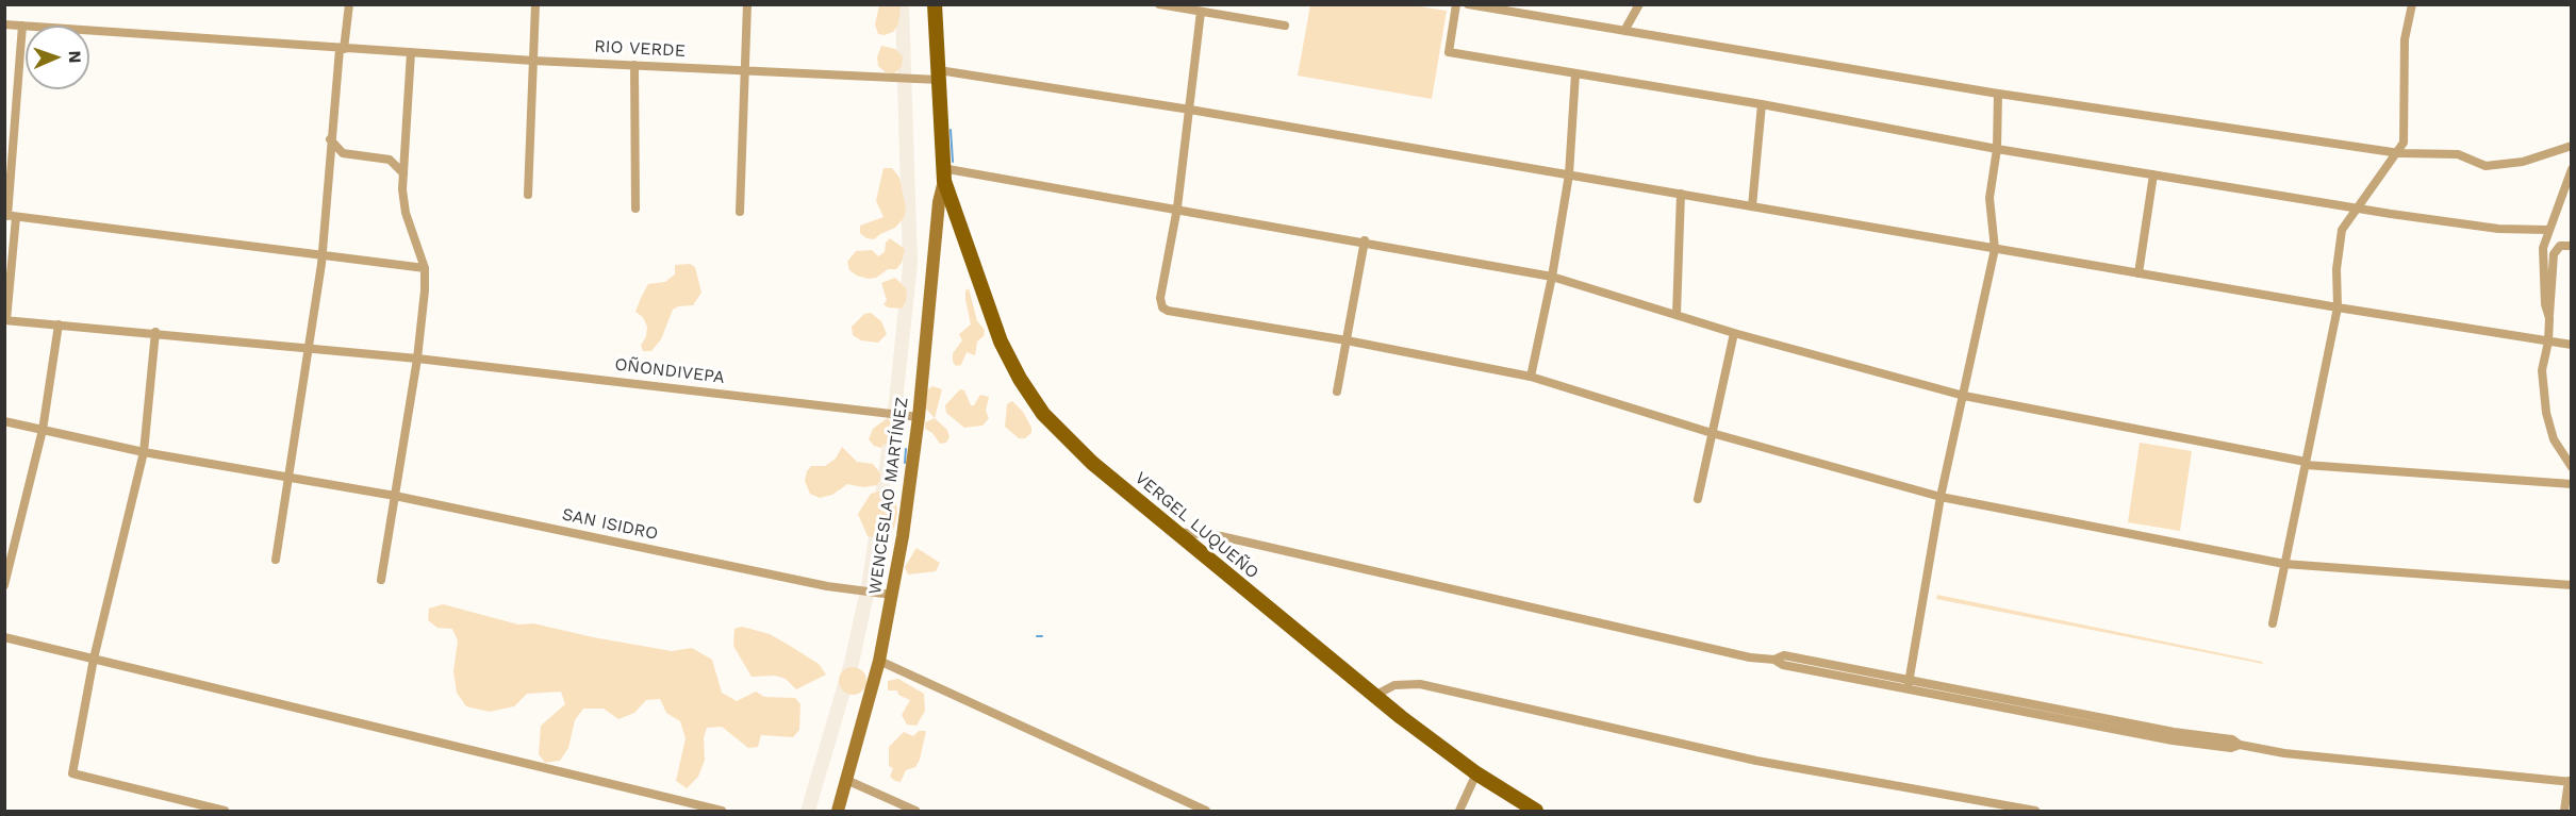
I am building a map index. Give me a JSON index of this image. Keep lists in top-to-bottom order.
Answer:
{
  "streets": {
    "main road": ["WENCESLAO MARTÍNEZ", "VERGEL LUQUEÑO"],
    "street": ["RIO VERDE", "OÑONDIVEPA", "SAN ISIDRO"]
  },
  "crossings": [
    ["RIO VERDE", "VERGEL LUQUEÑO"],
    ["OÑONDIVEPA", "WENCESLAO MARTÍNEZ"],
    ["WENCESLAO MARTÍNEZ", "SAN ISIDRO"],
    ["WENCESLAO MARTÍNEZ", "VERGEL LUQUEÑO"]
  ],
  "north": "right"
}
